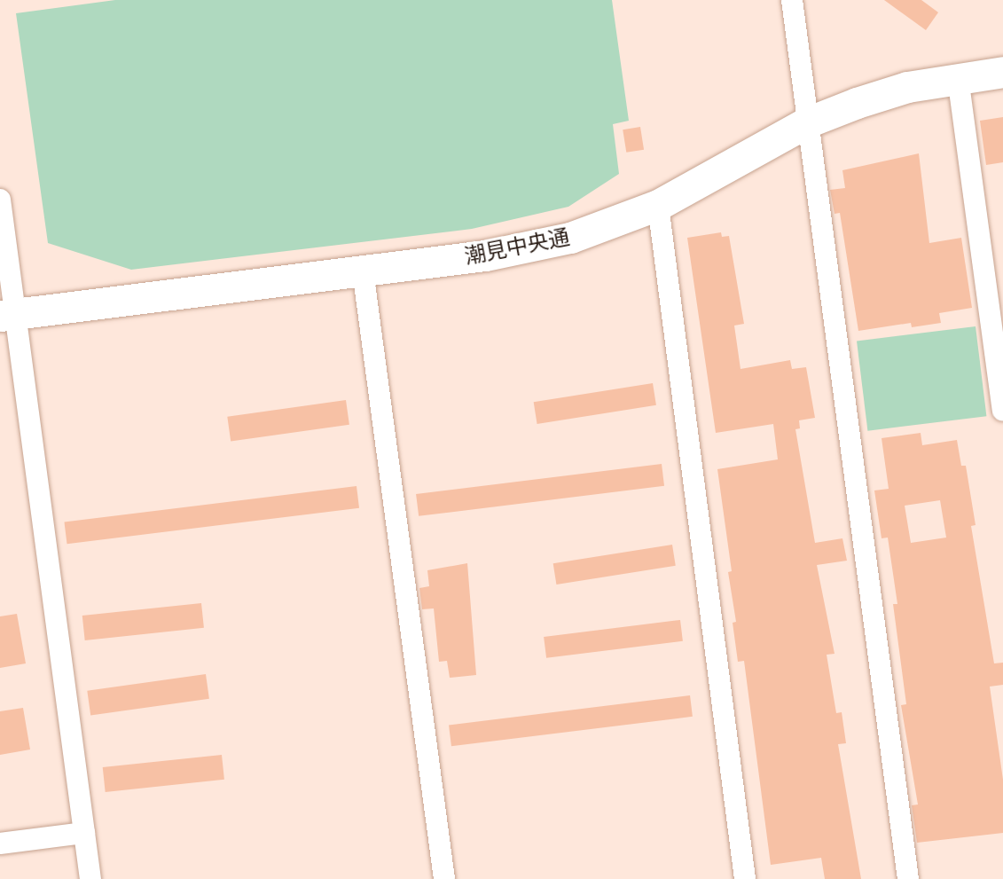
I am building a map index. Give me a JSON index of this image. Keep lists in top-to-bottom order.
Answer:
{
  "streets": {
    "street": ["潮見中央通"]
  }
}
